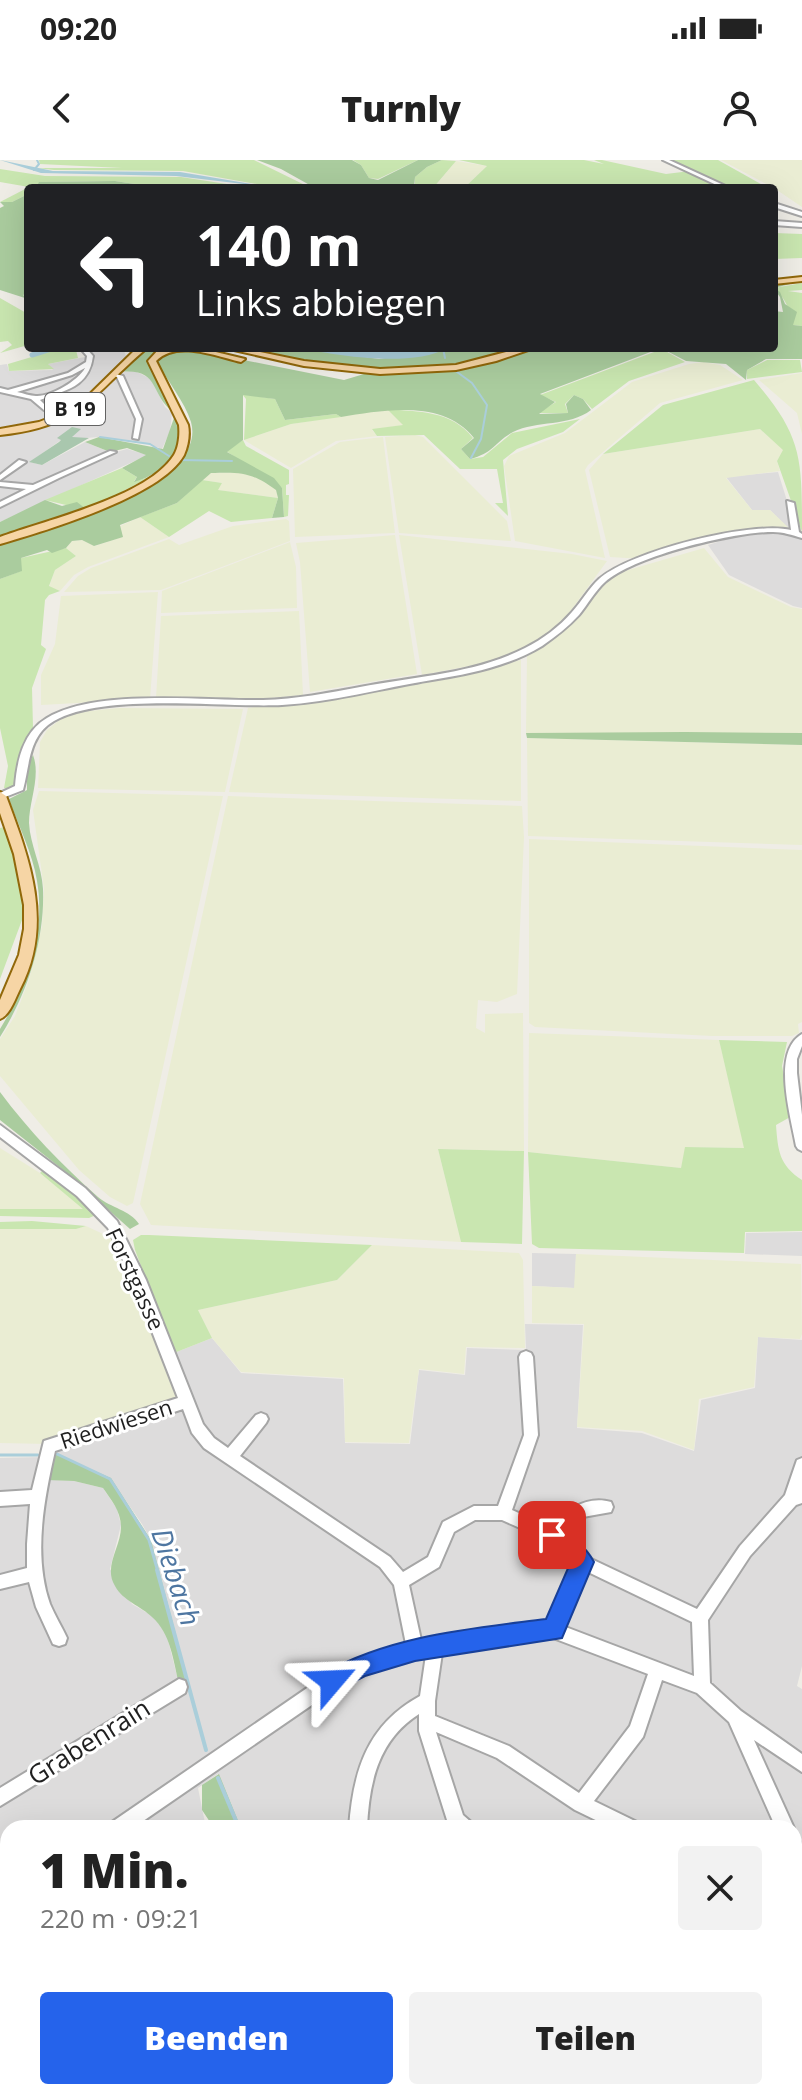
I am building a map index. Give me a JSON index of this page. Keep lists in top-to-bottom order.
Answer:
{
  "streets": {
    "main road": ["B 19"],
    "street": ["Forstgasse", "Riedwiesen", "Grabenrain"]
  },
  "crossings": [
    ["Forstgasse", "Riedwiesen"]
  ],
  "water": ["Diebach"],
  "page": {
    "status": "09:20",
    "header": "Turnly",
    "turn": ["140 m", "Links abbiegen"],
    "heading": ["1 Min.", "220 m · 09:21"],
    "buttons": ["Beenden", "Teilen"]
  }
}
